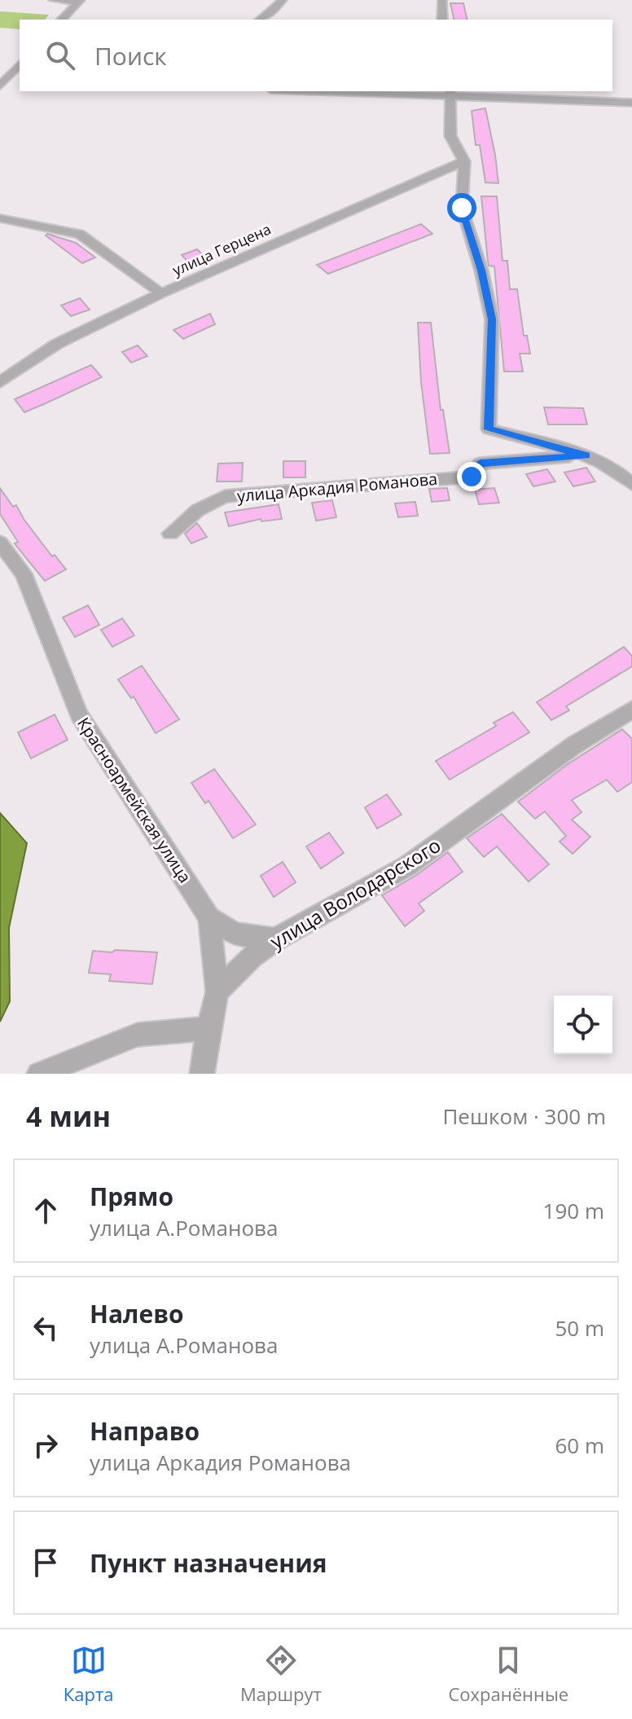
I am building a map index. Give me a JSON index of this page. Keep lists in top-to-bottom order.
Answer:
{
  "streets": {
    "street": [
      "улица Герцена",
      "улица Аркадия Романова",
      "Красноармейская улица",
      "улица Володарского"
    ]
  },
  "crossings": [
    ["Красноармейская улица", "улица Володарского"]
  ],
  "page": {
    "search": "Поиск",
    "heading": ["4 мин", "Пешком · 300 m"],
    "list": [
      ["Прямо", "улица А.Романова", "190 m"],
      ["Налево", "улица А.Романова", "50 m"],
      ["Направо", "улица Аркадия Романова", "60 m"],
      "Пункт назначения"
    ],
    "nav": ["Карта", "Маршрут", "Сохранённые"]
  }
}
